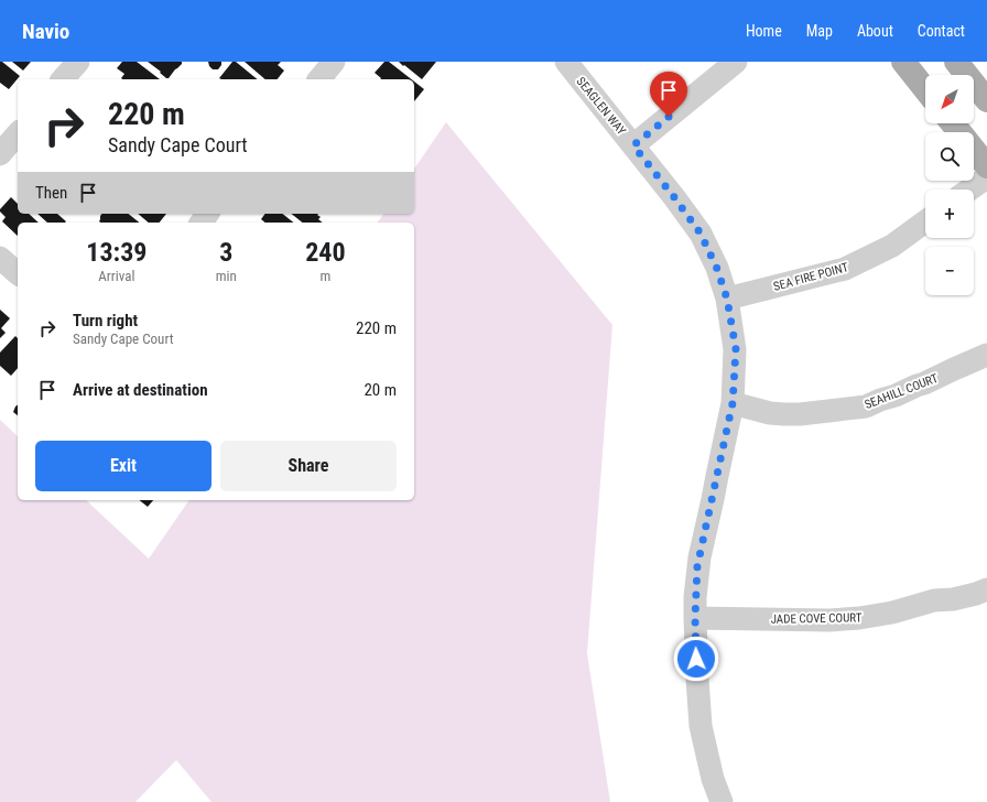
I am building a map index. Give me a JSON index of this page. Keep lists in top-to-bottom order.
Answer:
{
  "streets": {
    "street": [
      "SEAGLEN WAY",
      "SEA FIRE POINT",
      "SEAHILL COURT",
      "JADE COVE COURT"
    ]
  },
  "crossings": [
    ["SEAGLEN WAY", "SEA FIRE POINT"],
    ["SEAGLEN WAY", "SEAHILL COURT"],
    ["SEAGLEN WAY", "JADE COVE COURT"]
  ],
  "north": "bottom left",
  "page": {
    "header": "Navio",
    "nav": [
      "Home",
      "Map",
      "About",
      "Contact"
    ],
    "map_buttons": ["+", "−"],
    "turn": ["220 m", "Sandy Cape Court"],
    "then": "Then",
    "eta": [
      "13:39",
      "Arrival",
      "3",
      "min",
      "240",
      "m"
    ],
    "list": [
      {
        "name": "Turn right",
        "note": "Sandy Cape Court",
        "value": "220 m"
      },
      {
        "name": "Arrive at destination",
        "value": "20 m"
      }
    ],
    "buttons": ["Exit", "Share"]
  }
}
